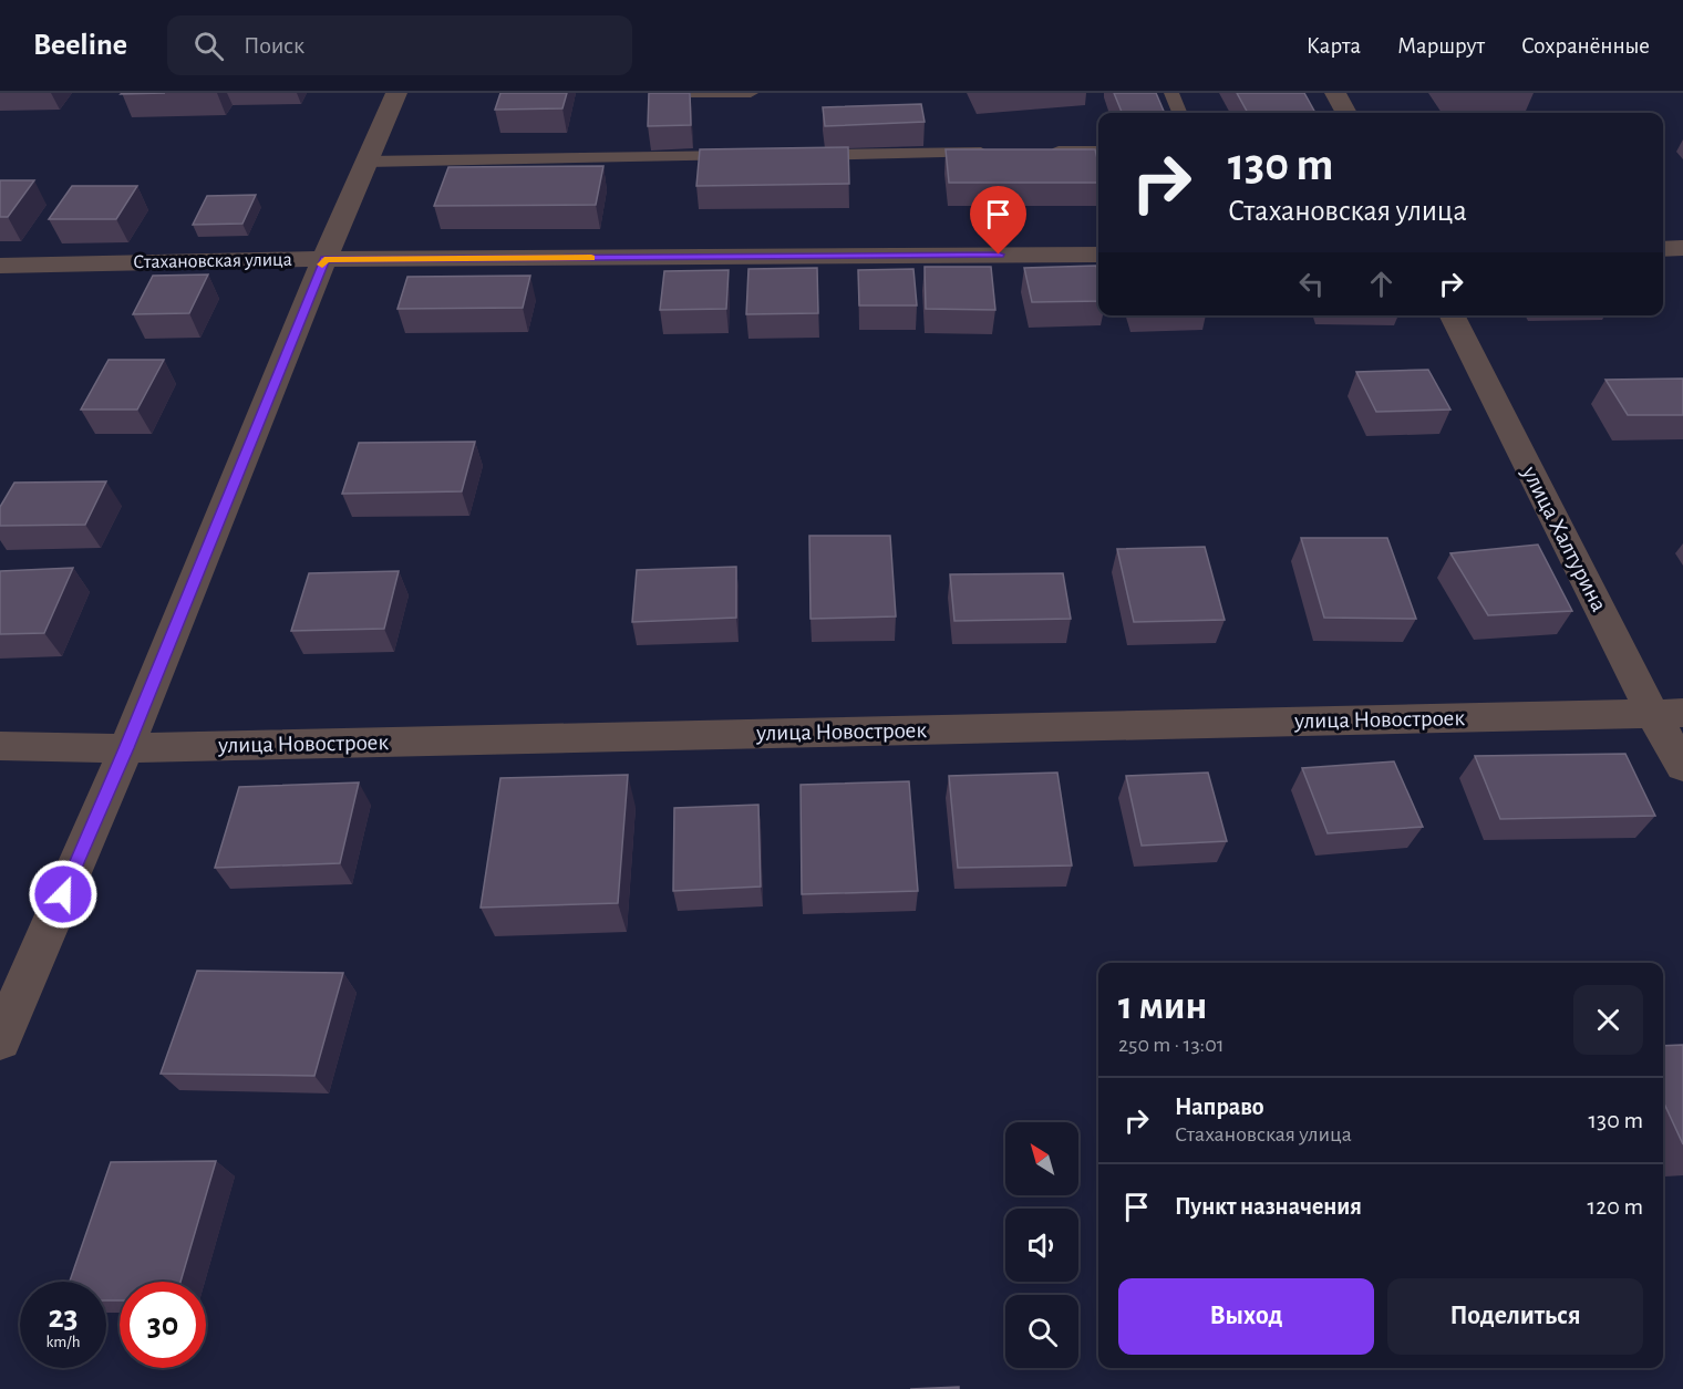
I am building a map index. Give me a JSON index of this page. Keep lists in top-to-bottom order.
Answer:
{
  "streets": {
    "street": ["Стахановская улица", "улица Халтурина", "улица Новостроек"]
  },
  "crossings": [
    ["улица Халтурина", "улица Новостроек"]
  ],
  "north": "top left",
  "page": {
    "header": "Beeline",
    "search": "Поиск",
    "nav": ["Карта", "Маршрут", "Сохранённые"],
    "turn": ["130 m", "Стахановская улица"],
    "heading": ["1 мин", "250 m · 13:01"],
    "list": [
      {
        "name": "Направо",
        "note": "Стахановская улица",
        "value": "130 m"
      },
      {
        "name": "Пункт назначения",
        "value": "120 m"
      }
    ],
    "buttons": ["Выход", "Поделиться"],
    "speed": "23 km/h",
    "limit": "30"
  }
}
